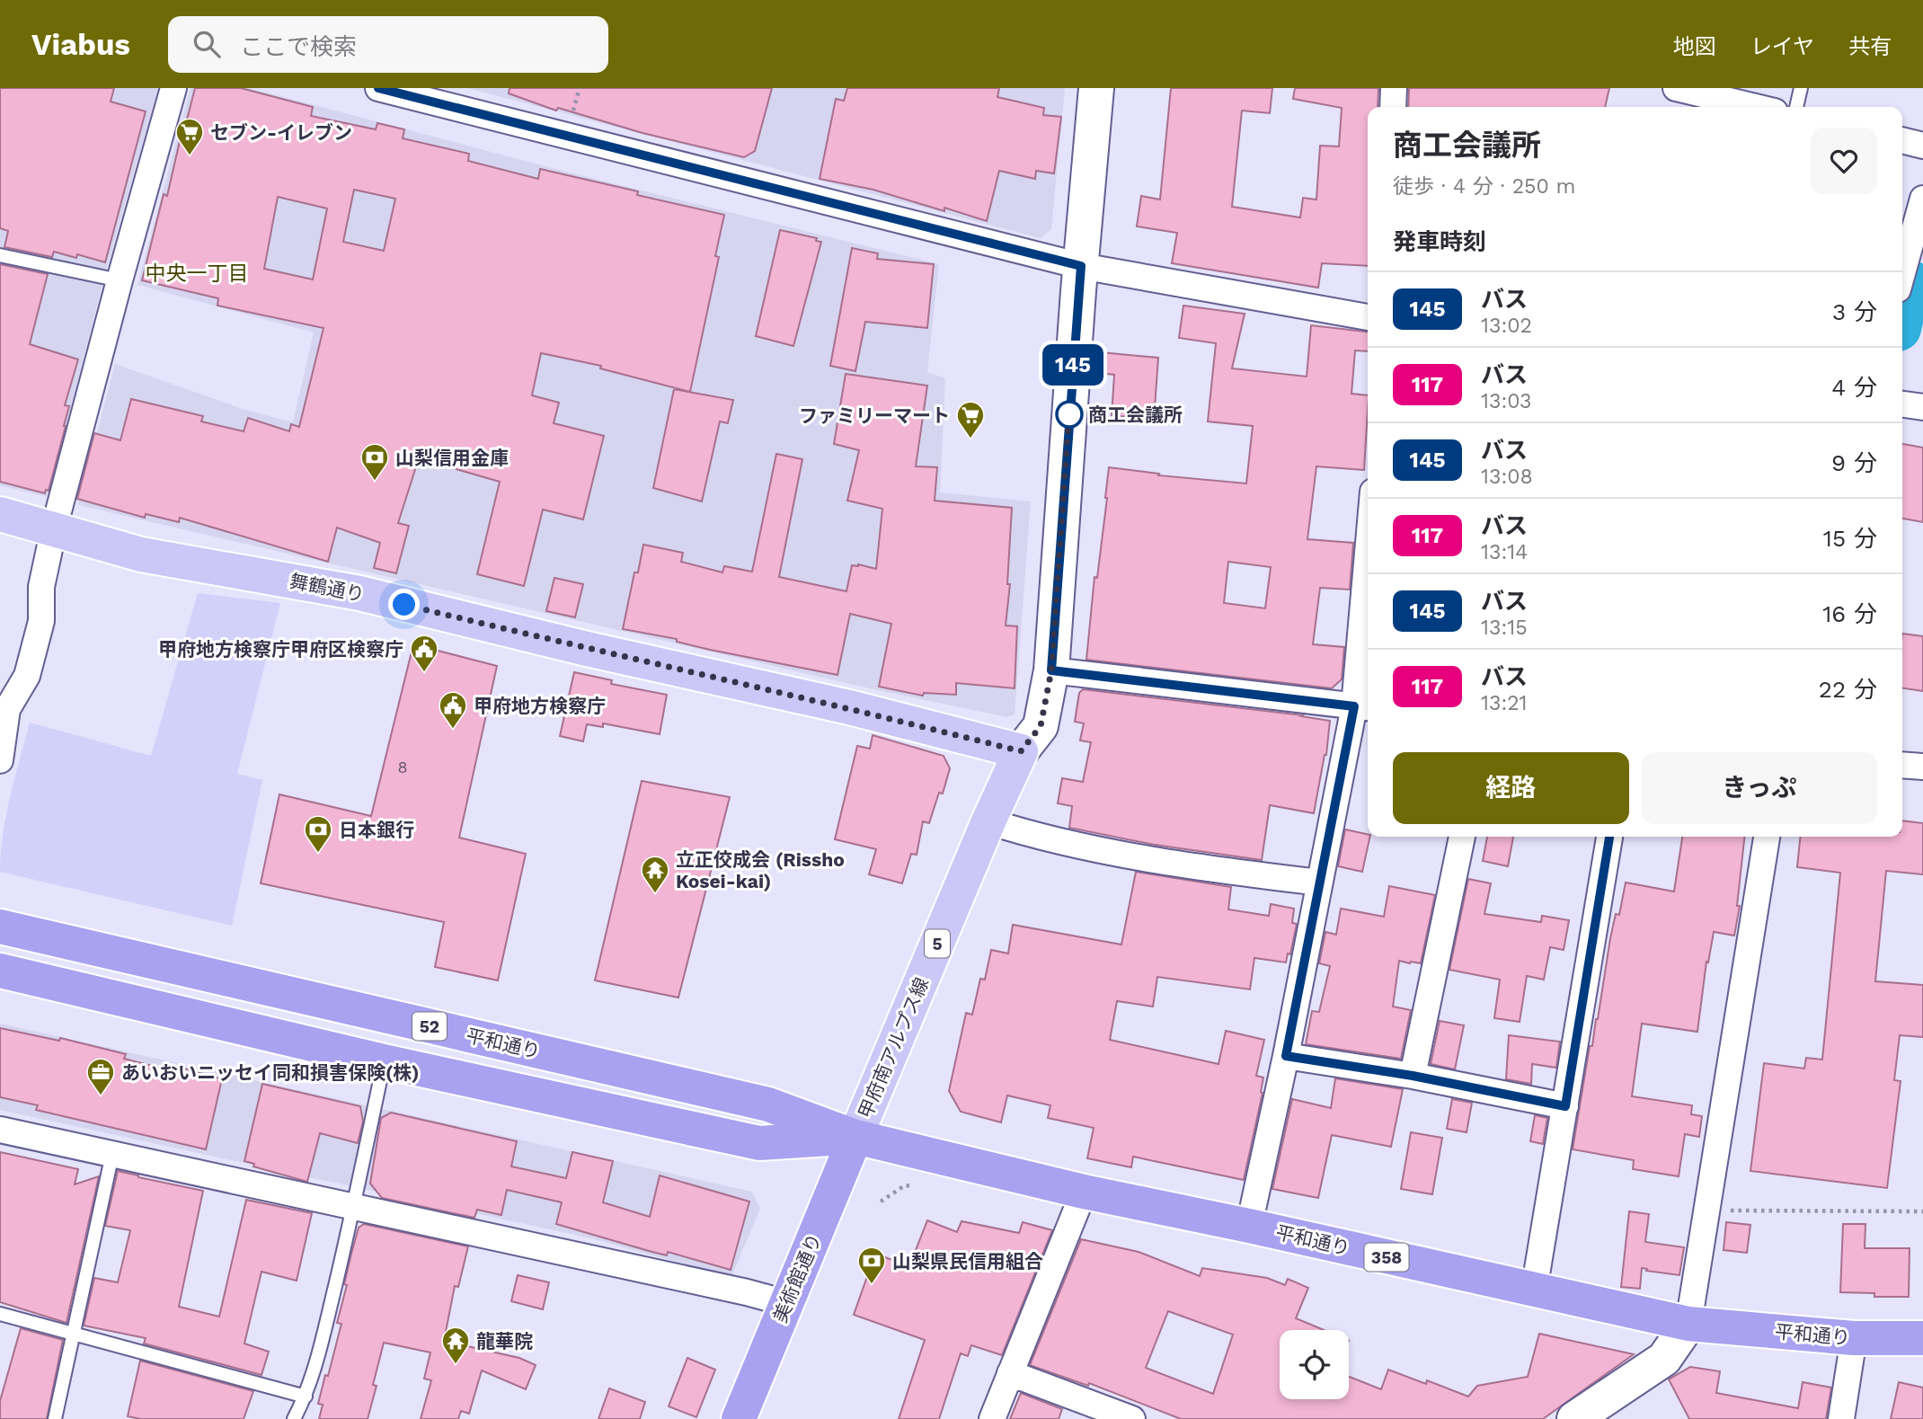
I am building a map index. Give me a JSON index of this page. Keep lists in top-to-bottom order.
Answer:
{
  "streets": {
    "highway": [
      "52",
      "平和通り",
      "358",
      "美術館通り"
    ],
    "main road": ["舞鶴通り", "5", "甲府南アルプス線"]
  },
  "crossings": [
    ["舞鶴通り", "甲府南アルプス線"],
    ["平和通り", "甲府南アルプス線"],
    ["平和通り", "美術館通り"],
    ["甲府南アルプス線", "美術館通り"]
  ],
  "districts": ["中央一丁目"],
  "places": {
    "supermarket": ["セブン-イレブン", "ファミリーマート"],
    "other": ["商工会議所"],
    "bank": ["山梨信用金庫", "日本銀行", "山梨県民信用組合"],
    "public building": ["甲府地方検察庁甲府区検察庁", "甲府地方検察庁"],
    "temple": ["立正佼成会 (Rissho Kosei-kai)", "龍華院"],
    "office": ["あいおいニッセイ同和損害保険(株)"]
  },
  "lines": ["bus line 145"],
  "house_numbers": ["8"],
  "page": {
    "header": "Viabus",
    "search": "ここで検索",
    "nav": ["地図", "レイヤ", "共有"],
    "on_map": "145",
    "heading": [
      ["商工会議所", "徒歩 · 4 分 · 250 m"],
      "発車時刻"
    ],
    "list": [
      {
        "mark": "145",
        "name": "バス",
        "note": "13:02",
        "value": "3 分"
      },
      {
        "mark": "117",
        "name": "バス",
        "note": "13:03",
        "value": "4 分"
      },
      {
        "mark": "145",
        "name": "バス",
        "note": "13:08",
        "value": "9 分"
      },
      {
        "mark": "117",
        "name": "バス",
        "note": "13:14",
        "value": "15 分"
      },
      {
        "mark": "145",
        "name": "バス",
        "note": "13:15",
        "value": "16 分"
      },
      {
        "mark": "117",
        "name": "バス",
        "note": "13:21",
        "value": "22 分"
      }
    ],
    "buttons": ["経路", "きっぷ"]
  }
}
